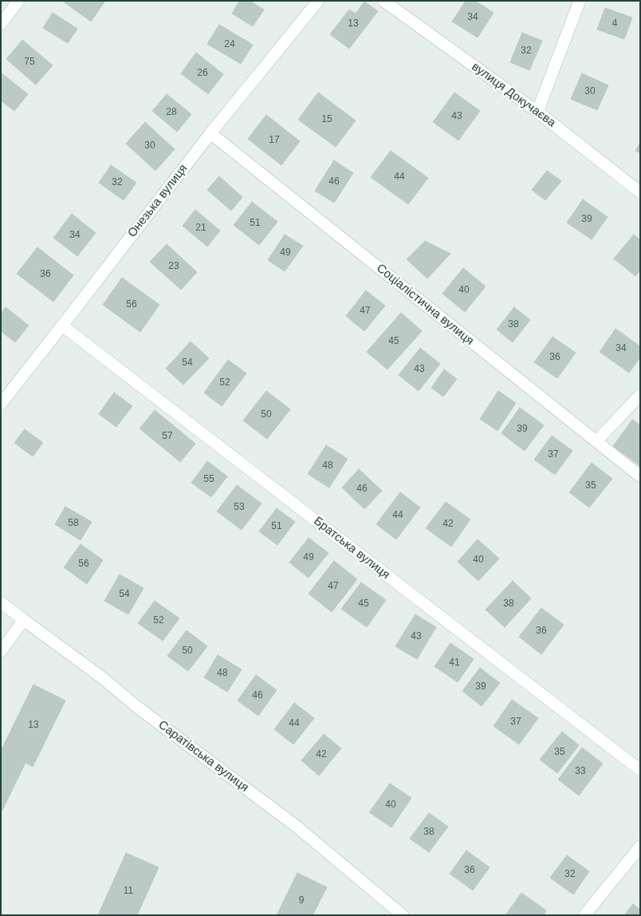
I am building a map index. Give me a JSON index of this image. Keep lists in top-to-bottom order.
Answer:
{
  "streets": {
    "street": [
      "вулиця Докучаєва",
      "Онезька вулиця",
      "Соціалістична вулиця",
      "Братська вулиця",
      "Саратівська вулиця"
    ]
  },
  "crossings": [
    ["Онезька вулиця", "Соціалістична вулиця"],
    ["Онезька вулиця", "Братська вулиця"]
  ],
  "house_numbers": [
    "34",
    "13",
    "4",
    "24",
    "32",
    "75",
    "26",
    "30",
    "28",
    "43",
    "15",
    "17",
    "30",
    "44",
    "46",
    "32",
    "39",
    "51",
    "21",
    "34",
    "49",
    "23",
    "36",
    "40",
    "56",
    "47",
    "38",
    "45",
    "34",
    "36",
    "54",
    "43",
    "52",
    "50",
    "39",
    "57",
    "37",
    "48",
    "55",
    "35",
    "46",
    "53",
    "44",
    "58",
    "42",
    "51",
    "49",
    "40",
    "56",
    "47",
    "54",
    "45",
    "38",
    "52",
    "36",
    "43",
    "50",
    "41",
    "48",
    "39",
    "46",
    "37",
    "44",
    "13",
    "35",
    "42",
    "33",
    "40",
    "38",
    "36",
    "32",
    "11",
    "9"
  ]
}
